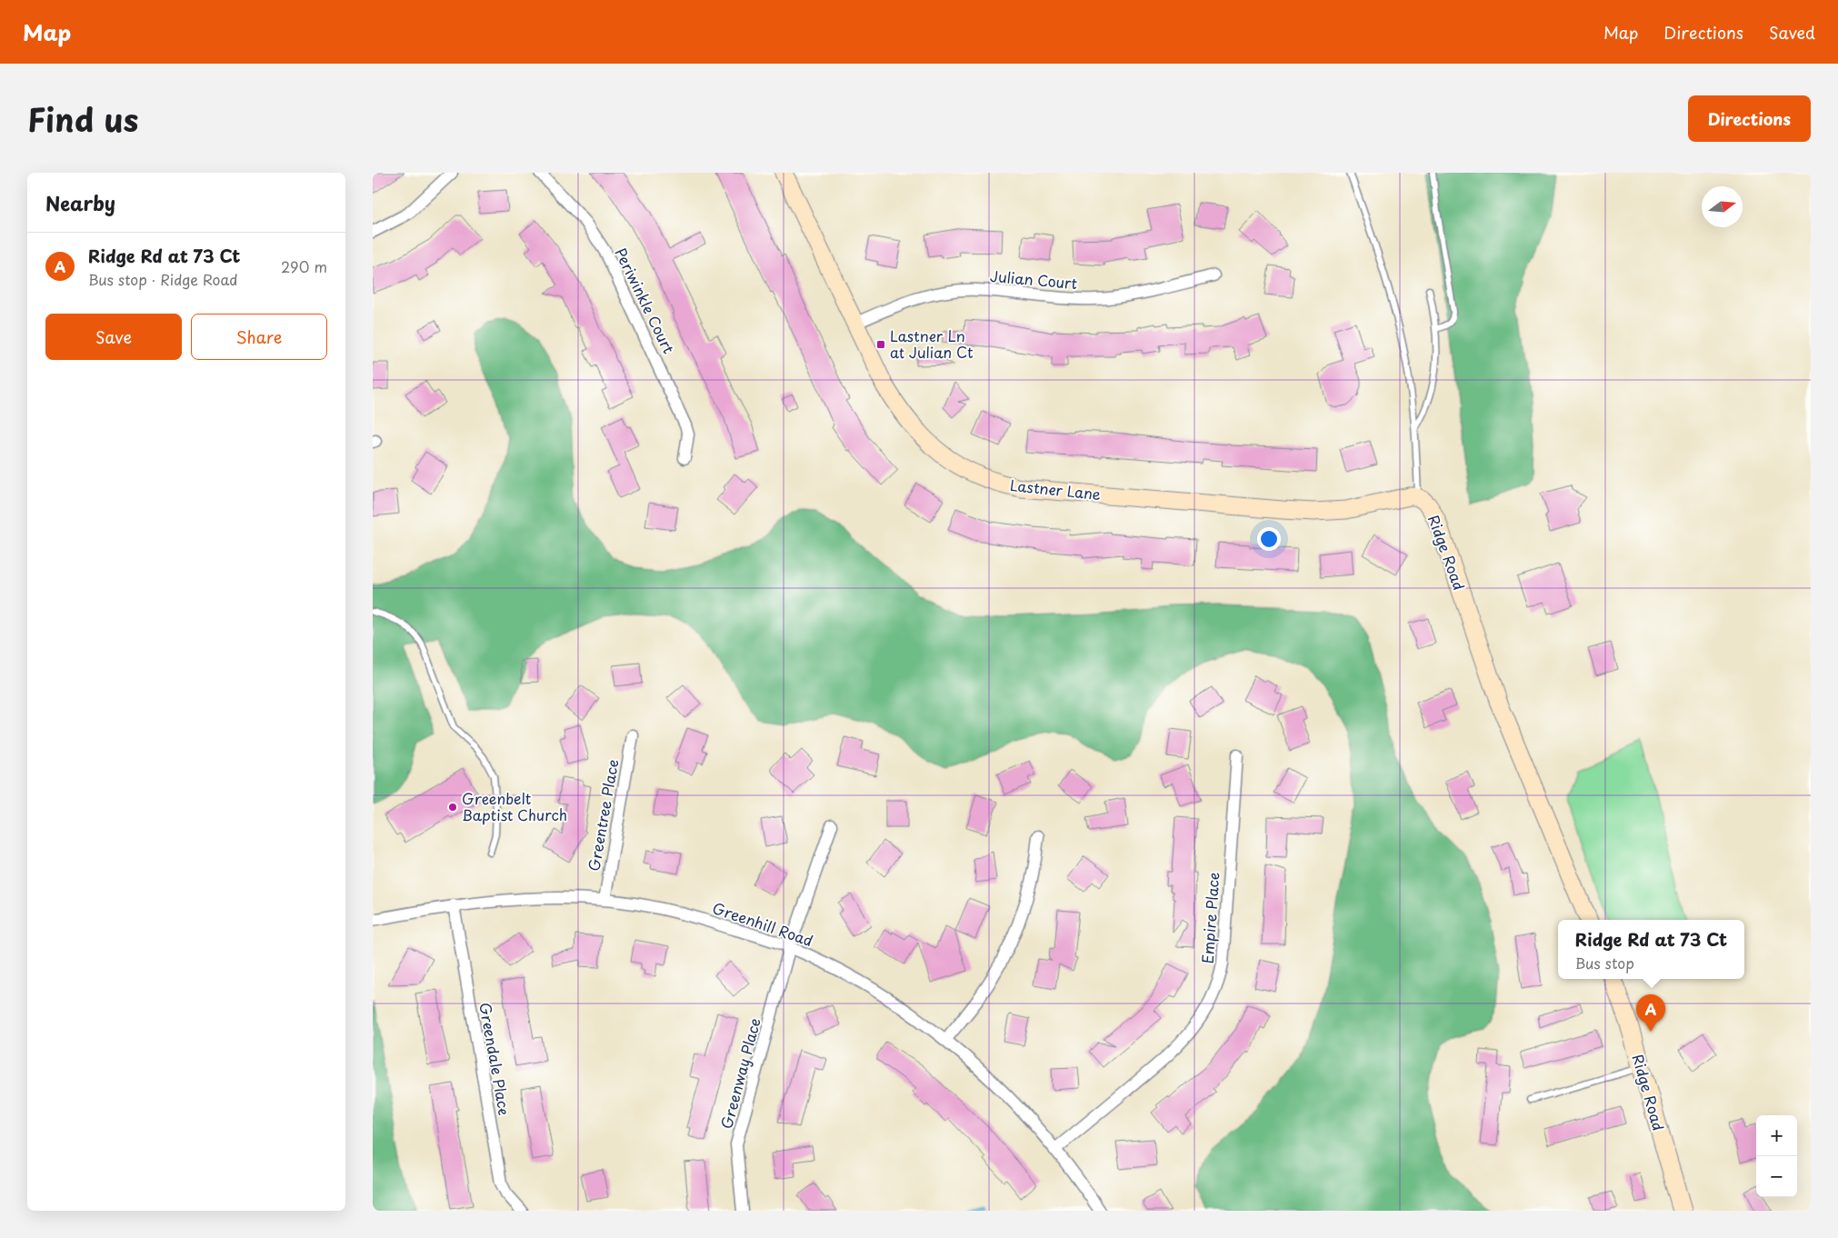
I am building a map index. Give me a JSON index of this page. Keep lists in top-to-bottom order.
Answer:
{
  "streets": {
    "street": [
      "Julian Court",
      "Periwinkle Court",
      "Lastner Lane",
      "Ridge Road",
      "Greentree Place",
      "Empire Place",
      "Greenhill Road",
      "Greendale Place",
      "Greenway Place"
    ]
  },
  "crossings": [
    ["Julian Court", "Lastner Lane"],
    ["Lastner Lane", "Ridge Road"],
    ["Greentree Place", "Greenhill Road"],
    ["Empire Place", "Greenhill Road"],
    ["Greenhill Road", "Greendale Place"],
    ["Greenhill Road", "Greenway Place"]
  ],
  "places": {
    "transit": ["Lastner Ln at Julian Ct"],
    "other": ["Greenbelt Baptist Church"]
  },
  "north": "right",
  "page": {
    "header": "Map",
    "nav": ["Map", "Directions", "Saved"],
    "title": "Find us",
    "buttons": [
      "Directions",
      ["Save", "Share"]
    ],
    "heading": "Nearby",
    "list": [
      {
        "mark": "A",
        "name": "Ridge Rd at 73 Ct",
        "note": "Bus stop · Ridge Road",
        "value": "290 m"
      }
    ],
    "popup": ["Ridge Rd at 73 Ct", "Bus stop"],
    "pins": "A",
    "map_buttons": ["+", "−"]
  }
}
